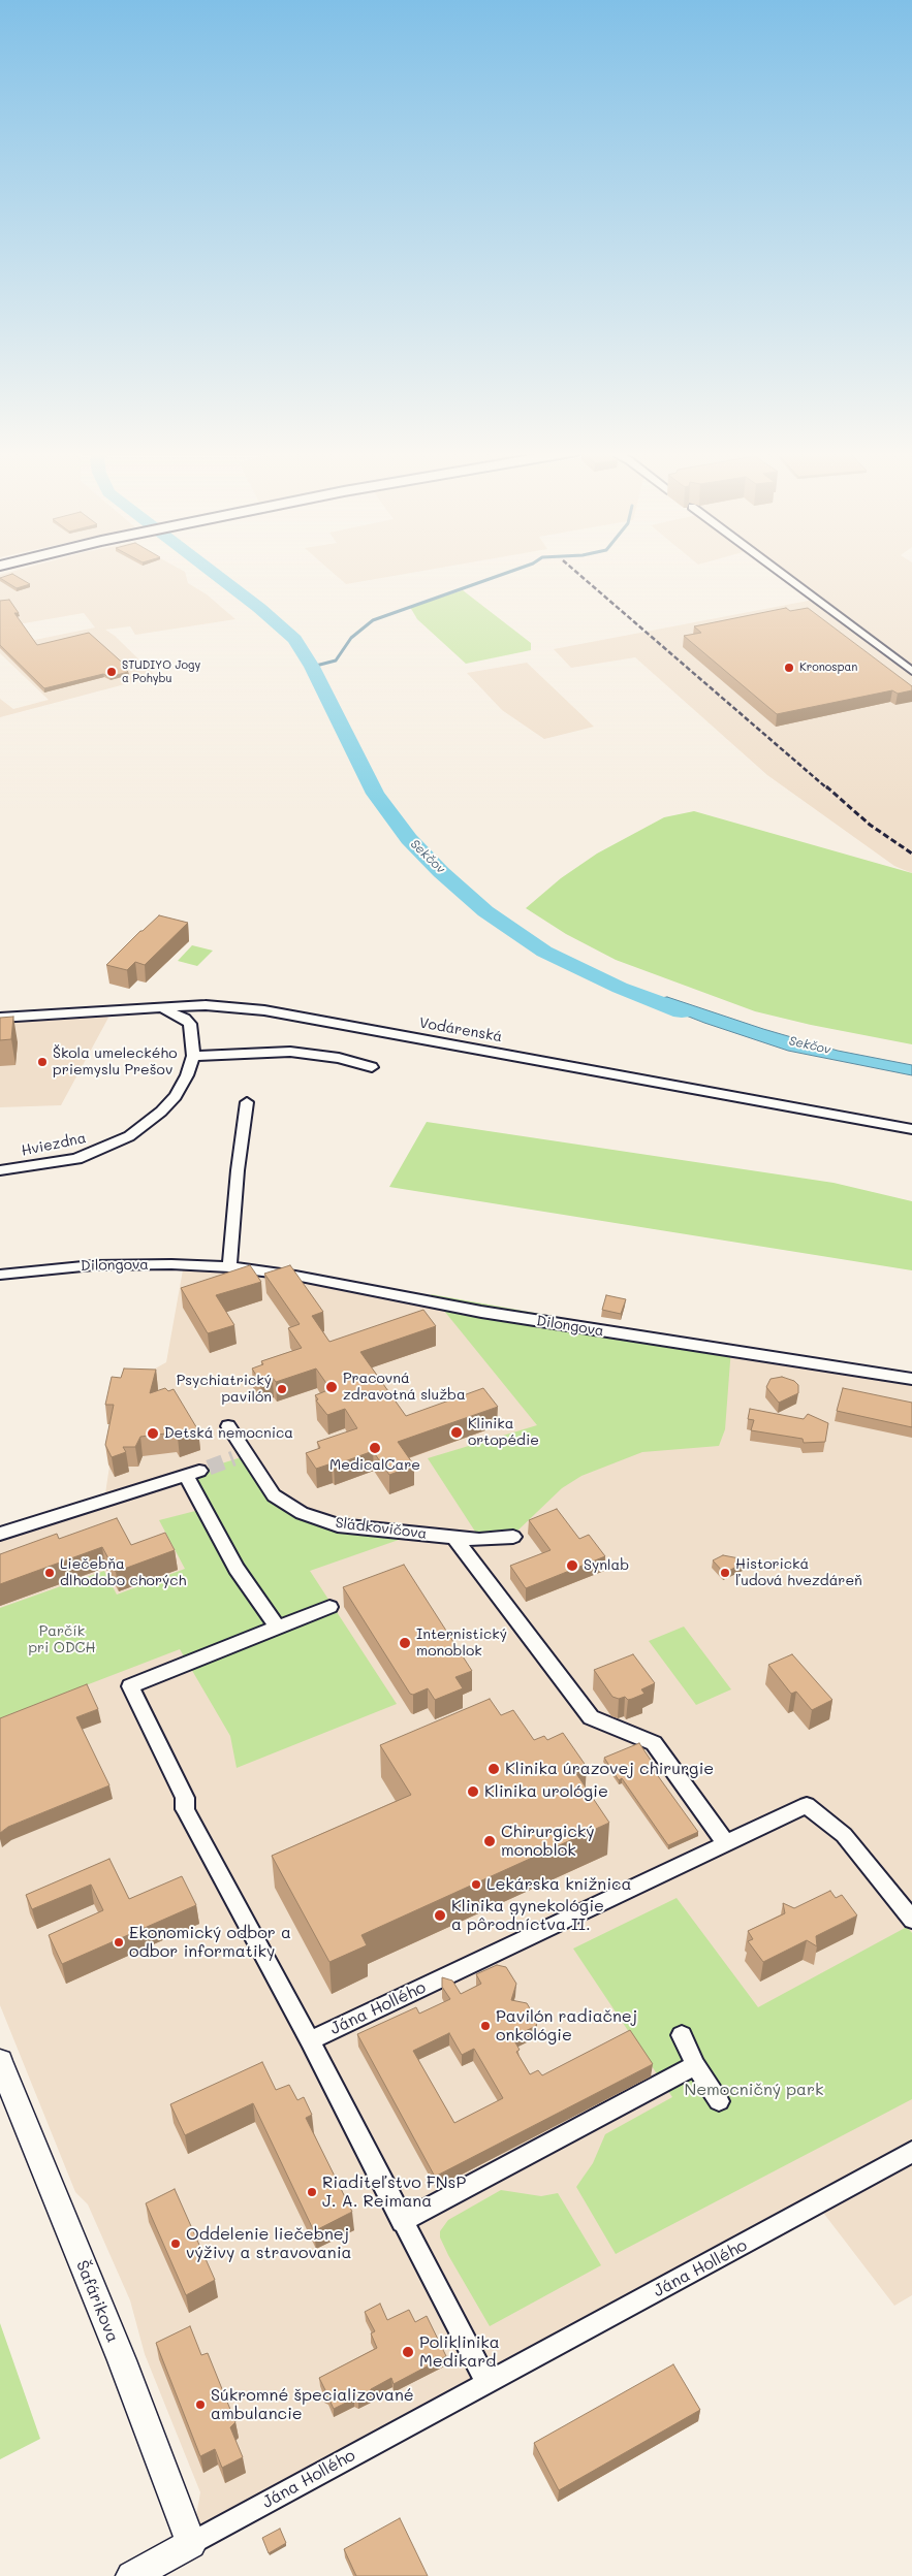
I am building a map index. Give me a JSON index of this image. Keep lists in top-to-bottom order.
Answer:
{
  "streets": {
    "street": [
      "Vodárenská",
      "Hviezdna",
      "Dilongova",
      "Sládkovičova",
      "Jána Hollého",
      "Šafárikova"
    ]
  },
  "crossings": [
    ["Vodárenská", "Hviezdna"],
    ["Jána Hollého", "Šafárikova"]
  ],
  "water": ["Sekčov"],
  "parks": ["Parčík pri ODCH", "Nemocničný park"],
  "places": [
    "Kronospan",
    "STUDIYO Jogy a Pohybu",
    "Škola umeleckého priemyslu Prešov",
    "Pracovná zdravotná služba",
    "Psychiatrický pavilón",
    "Klinika ortopédie",
    "Detská nemocnica",
    "MedicalCare",
    "Synlab",
    "Liečebňa dlhodobo chorých",
    "Historická ľudová hvezdáreň",
    "Internistický monoblok",
    "Klinika úrazovej chirurgie",
    "Klinika urológie",
    "Chirurgický monoblok",
    "Lekárska knižnica",
    "Klinika gynekológie a pôrodníctva II.",
    "Ekonomický odbor a odbor informatiky",
    "Pavilón radiačnej onkológie",
    "Riaditeľstvo FNsP J. A. Reimana",
    "Oddelenie liečebnej výživy a stravovania",
    "Poliklinika Medikard",
    "Súkromné špecializované ambulancie"
  ]
}
